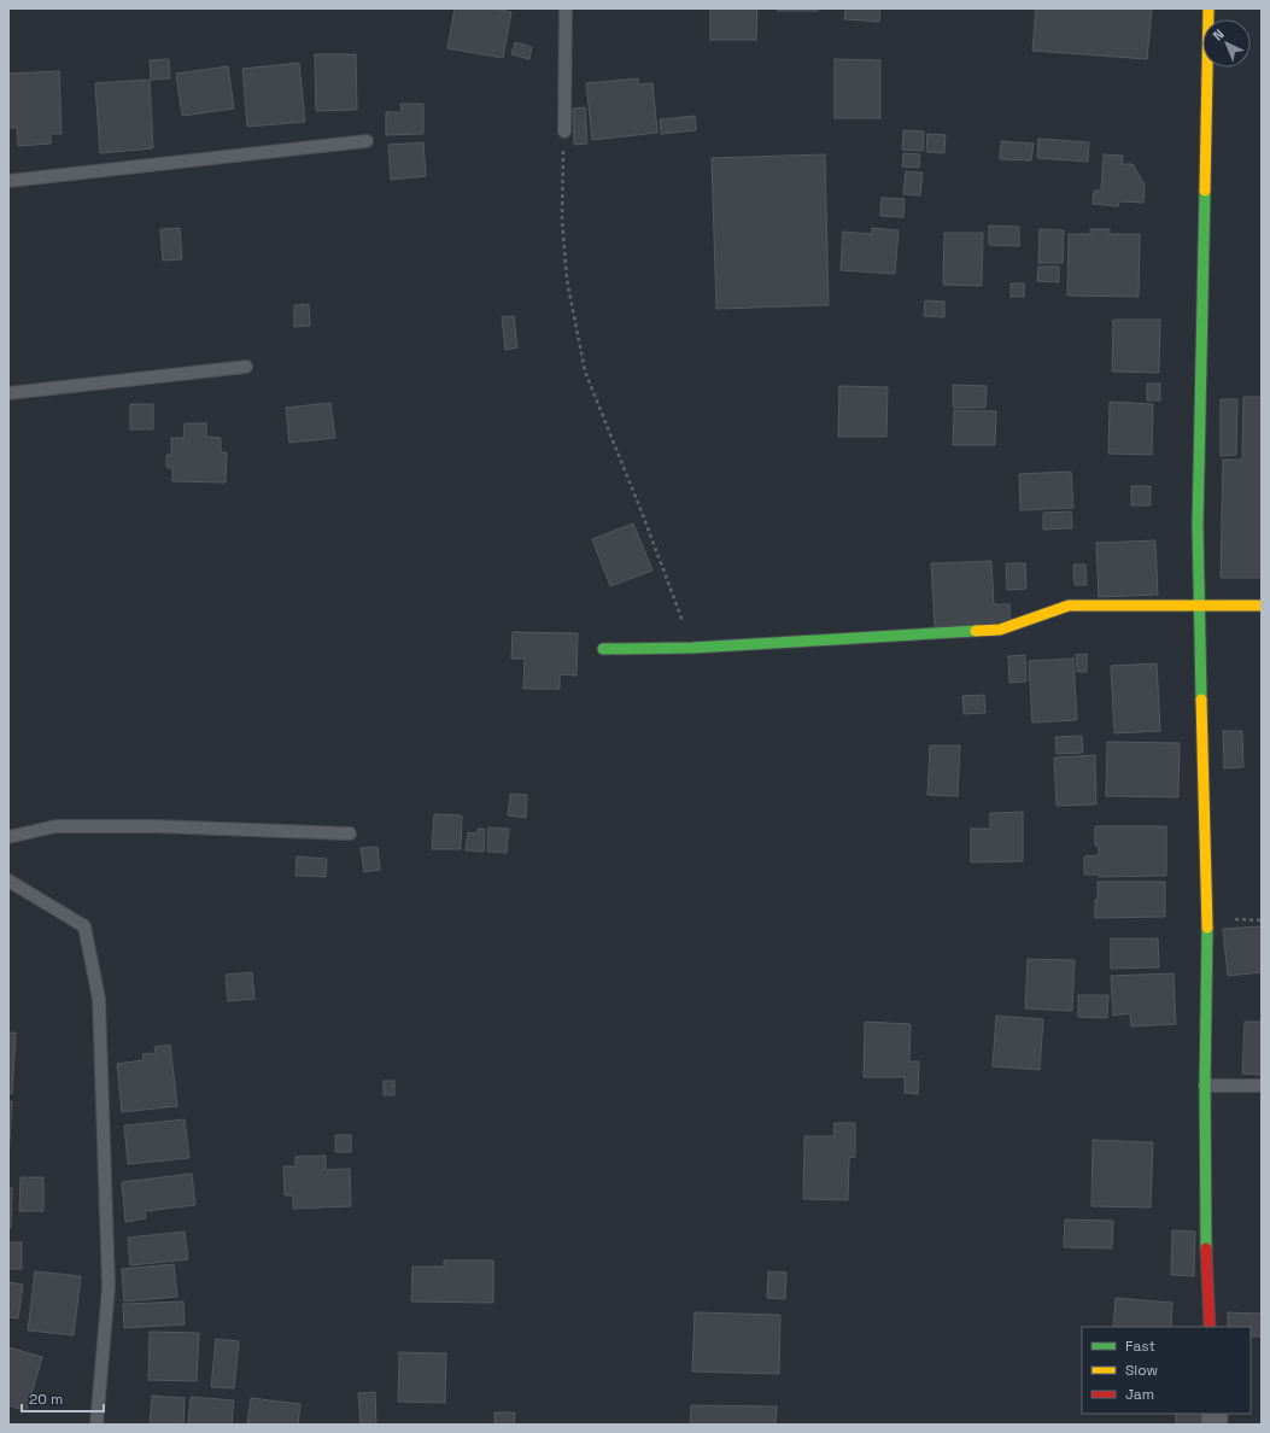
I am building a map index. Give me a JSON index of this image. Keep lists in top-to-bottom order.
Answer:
{
  "legend": ["Fast", "Slow", "Jam"],
  "scale_bar": "20 m",
  "north": "top left"
}
